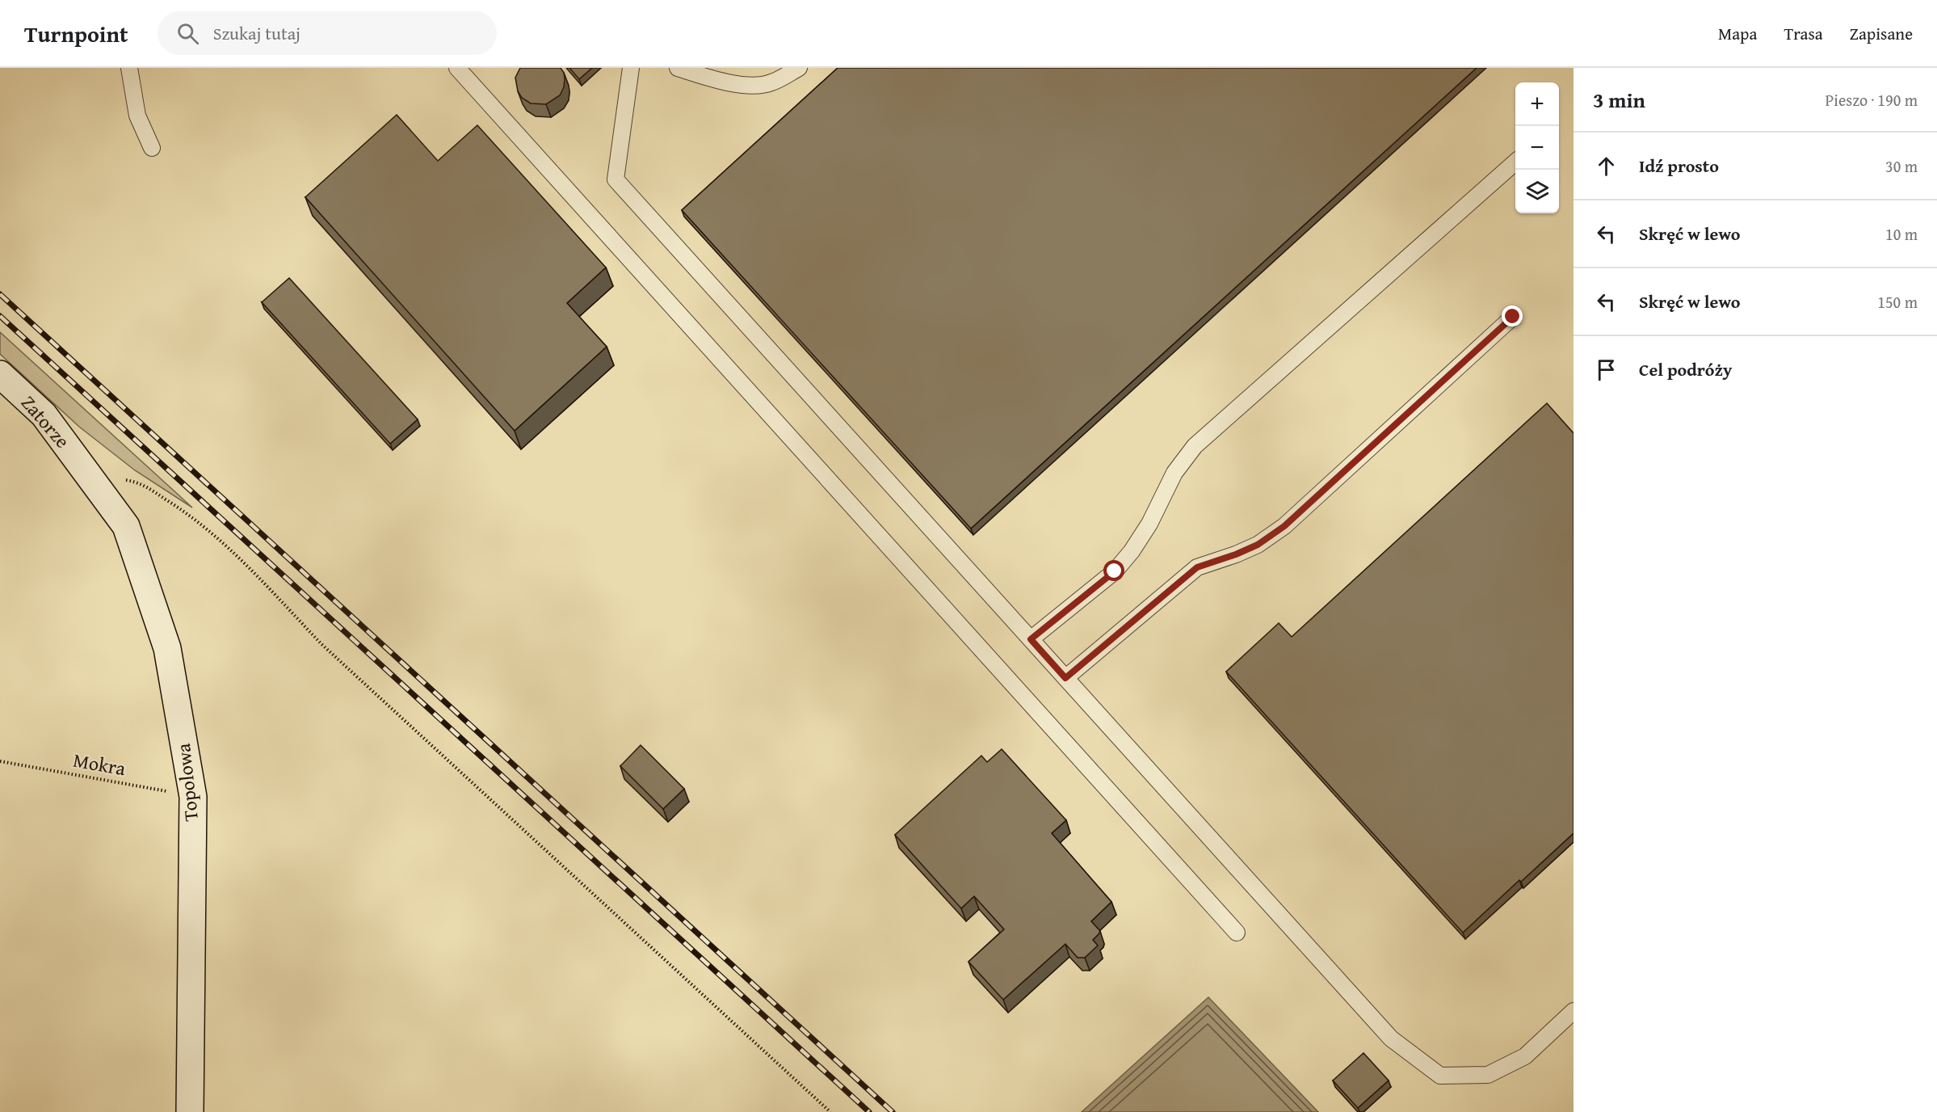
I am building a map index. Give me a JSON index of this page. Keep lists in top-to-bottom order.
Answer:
{
  "streets": {
    "street": ["Zatorze", "Topolowa"],
    "path": ["Mokra"]
  },
  "crossings": [
    ["Zatorze", "Topolowa"],
    ["Mokra", "Topolowa"]
  ],
  "page": {
    "header": "Turnpoint",
    "search": "Szukaj tutaj",
    "nav": ["Mapa", "Trasa", "Zapisane"],
    "heading": ["3 min", "Pieszo · 190 m"],
    "map_buttons": ["+", "−"],
    "list": [
      ["Idź prosto", "30 m"],
      ["Skręć w lewo", "10 m"],
      ["Skręć w lewo", "150 m"],
      "Cel podróży"
    ]
  }
}
